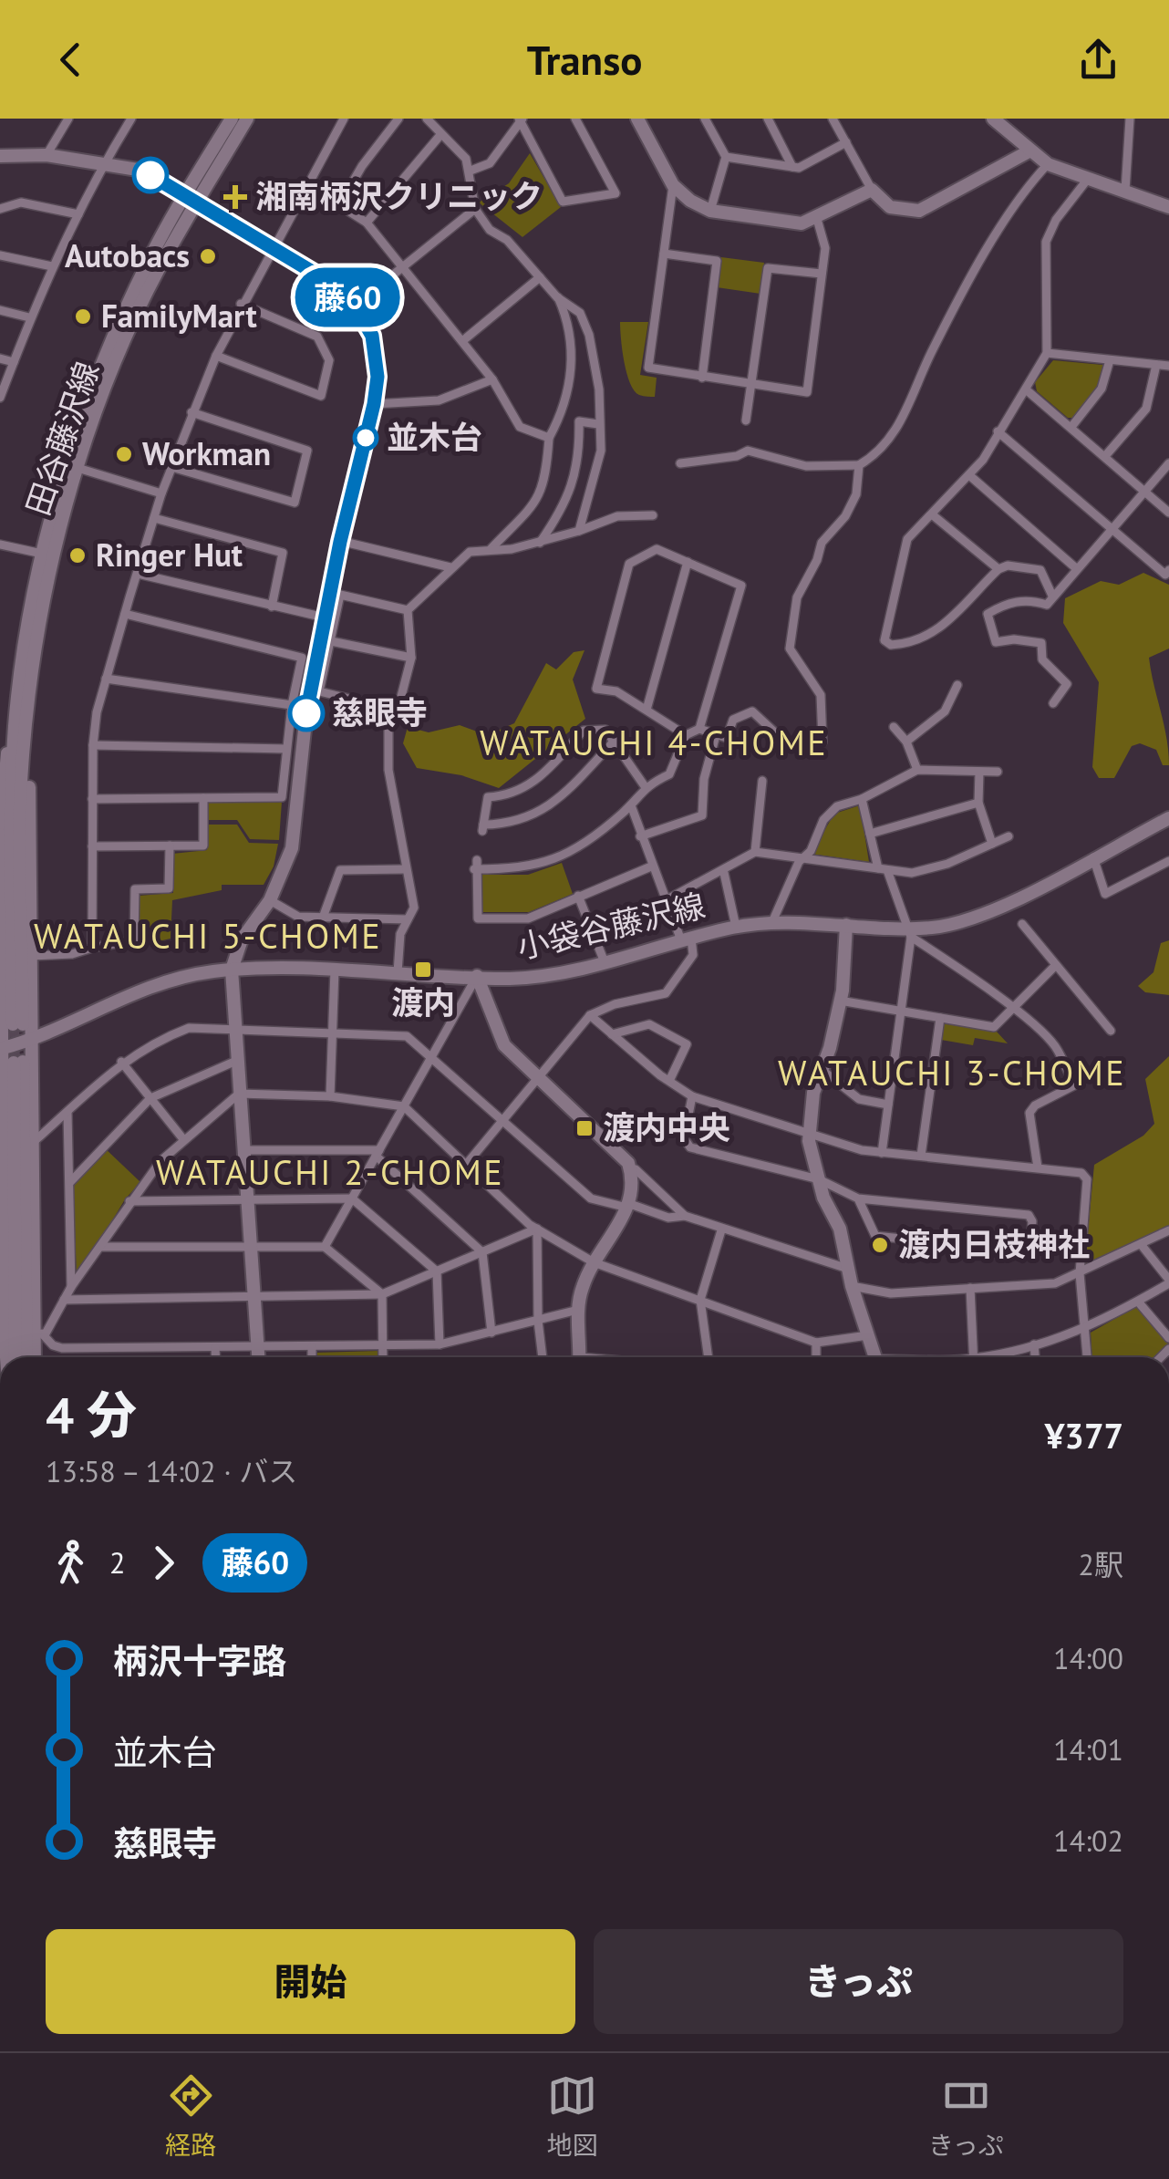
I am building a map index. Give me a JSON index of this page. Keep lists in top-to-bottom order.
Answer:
{
  "streets": {
    "main road": ["田谷藤沢線", "小袋谷藤沢線"]
  },
  "districts": [
    "WATAUCHI 4-CHOME",
    "WATAUCHI 5-CHOME",
    "WATAUCHI 3-CHOME",
    "WATAUCHI 2-CHOME"
  ],
  "places": {
    "health": ["湘南柄沢クリニック"],
    "other": [
      "Autobacs",
      "FamilyMart",
      "並木台",
      "Workman",
      "Ringer Hut",
      "慈眼寺",
      "渡内日枝神社"
    ],
    "transit": ["渡内", "渡内中央"]
  },
  "lines": ["bus line 藤60"],
  "page": {
    "header": "Transo",
    "on_map": "藤60",
    "heading": ["4 分", "13:58 – 14:02 · バス", "¥377"],
    "legs": ["2", "藤60", "2駅"],
    "list": [
      {
        "name": "柄沢十字路",
        "value": "14:00"
      },
      {
        "name": "並木台",
        "value": "14:01"
      },
      {
        "name": "慈眼寺",
        "value": "14:02"
      }
    ],
    "buttons": ["開始", "きっぷ"],
    "tabs": ["経路", "地図", "きっぷ"]
  }
}
